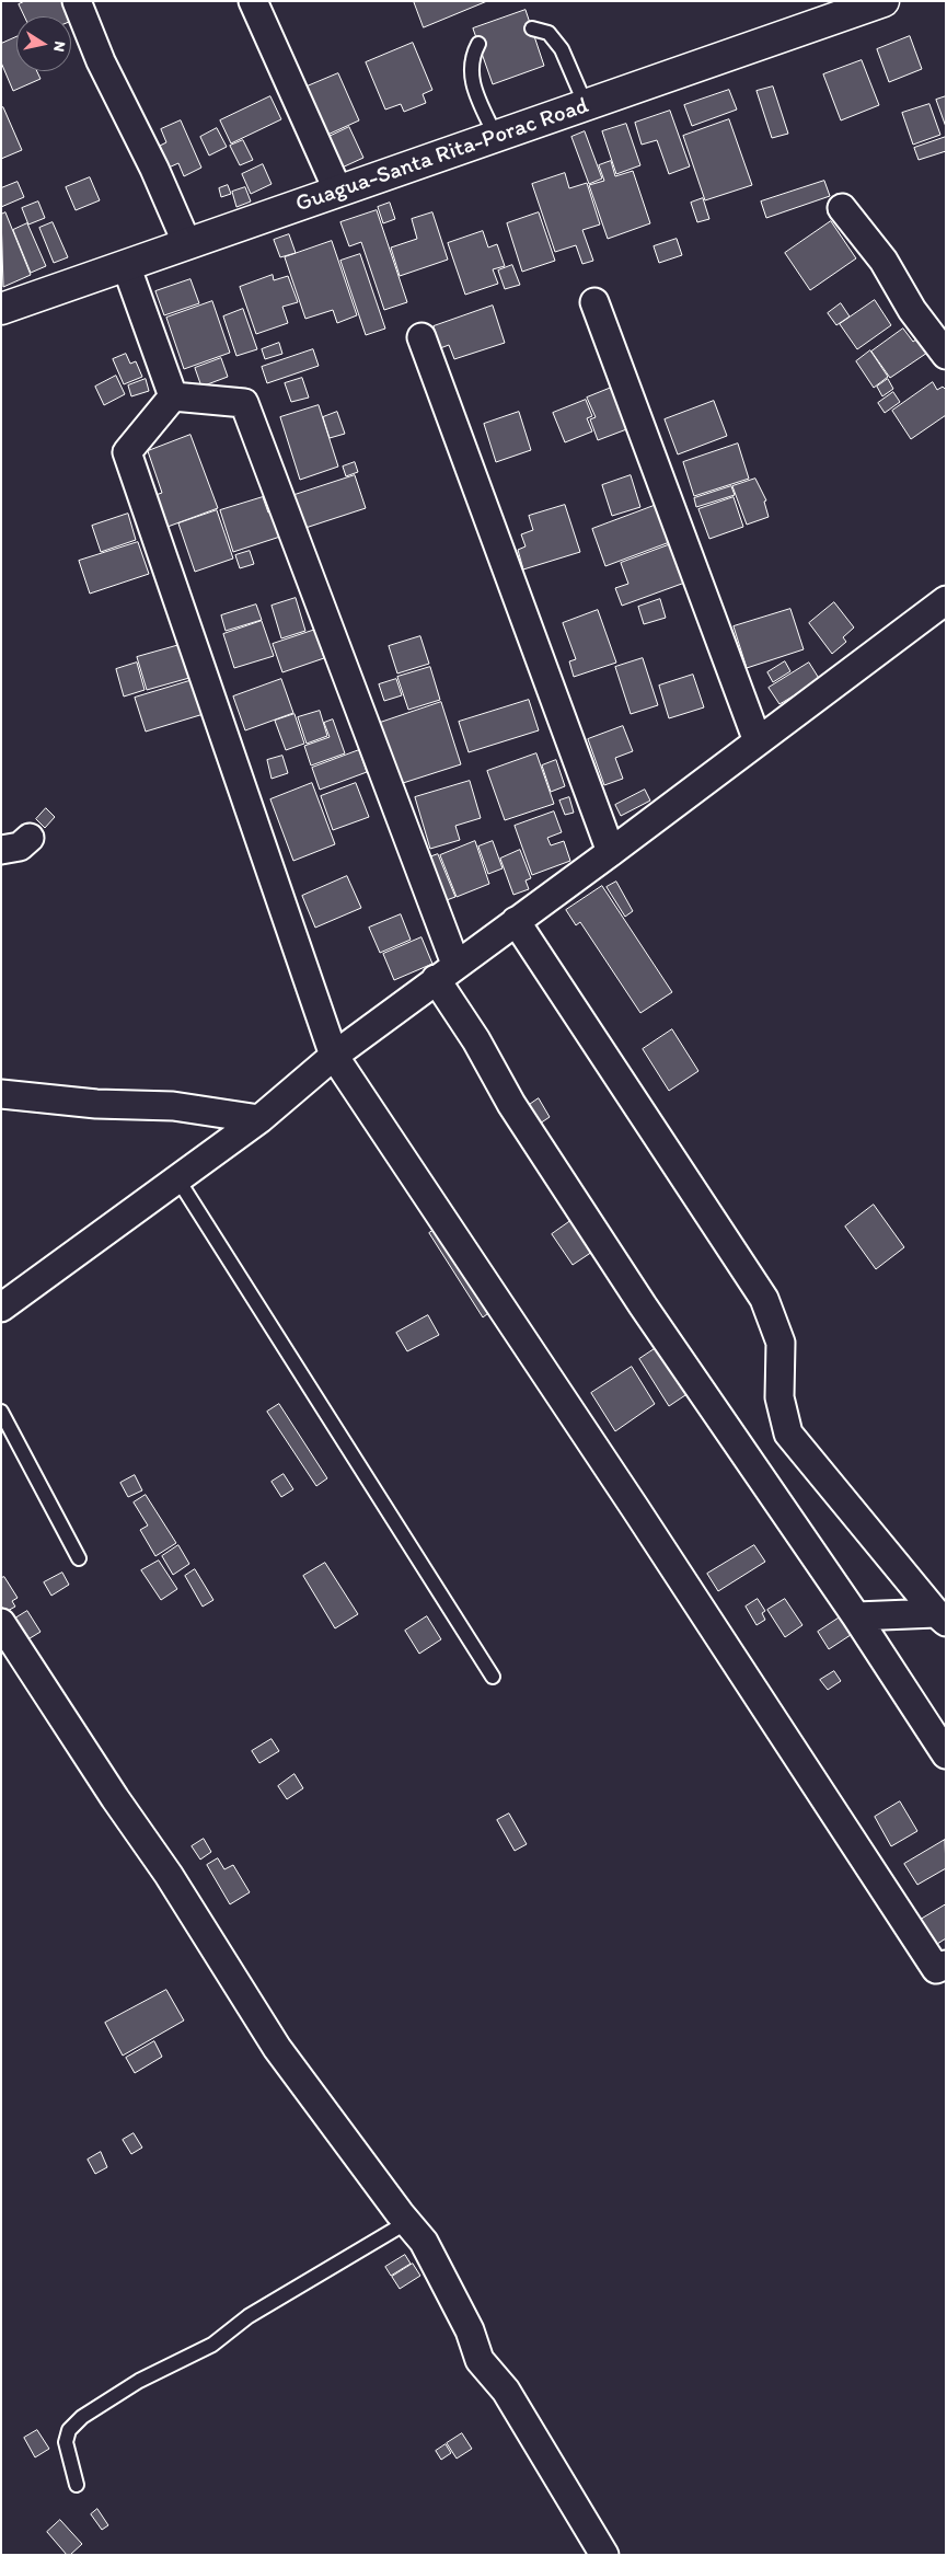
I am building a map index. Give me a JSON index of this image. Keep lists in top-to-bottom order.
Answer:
{
  "streets": {
    "main road": ["Guagua-Santa Rita-Porac Road"]
  },
  "north": "right"
}
